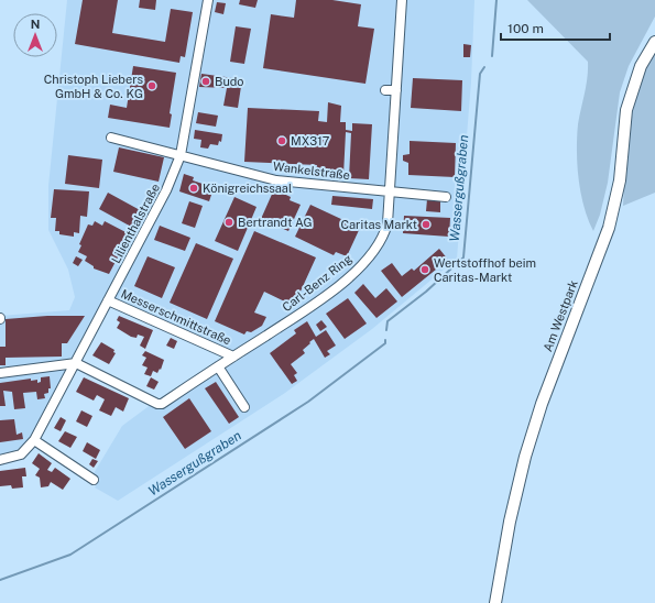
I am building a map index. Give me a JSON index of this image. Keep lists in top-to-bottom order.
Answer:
{
  "streets": {
    "main road": ["Am Westpark"],
    "street": [
      "Wankelstraße",
      "Lilienthalstraße",
      "Carl-Benz Ring",
      "Messerschmittstraße"
    ]
  },
  "crossings": [
    ["Wankelstraße", "Lilienthalstraße"],
    ["Wankelstraße", "Carl-Benz Ring"],
    ["Lilienthalstraße", "Carl-Benz Ring"],
    ["Lilienthalstraße", "Messerschmittstraße"],
    ["Carl-Benz Ring", "Messerschmittstraße"]
  ],
  "water": ["Wassergußgraben"],
  "places": [
    "Budo",
    "Christoph Liebers GmbH & Co. KG",
    "MX317",
    "Königreichssaal",
    "Bertrandt AG",
    "Caritas Markt",
    "Wertstoffhof beim Caritas-Markt"
  ],
  "scale_bar": "100 m",
  "north": "top"
}
